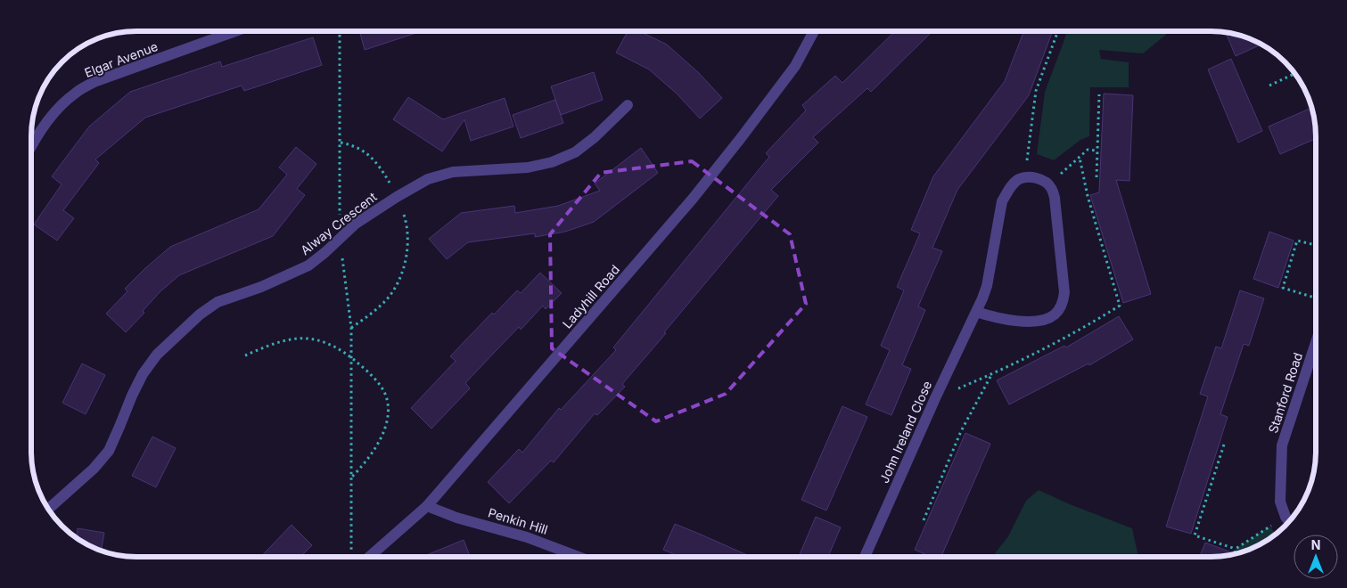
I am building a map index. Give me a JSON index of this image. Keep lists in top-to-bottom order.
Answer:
{
  "streets": {
    "street": [
      "Elgar Avenue",
      "Alway Crescent",
      "Ladyhill Road",
      "Stanford Road",
      "John Ireland Close",
      "Penkin Hill"
    ]
  },
  "crossings": [
    ["Ladyhill Road", "Penkin Hill"]
  ],
  "north": "top"
}
